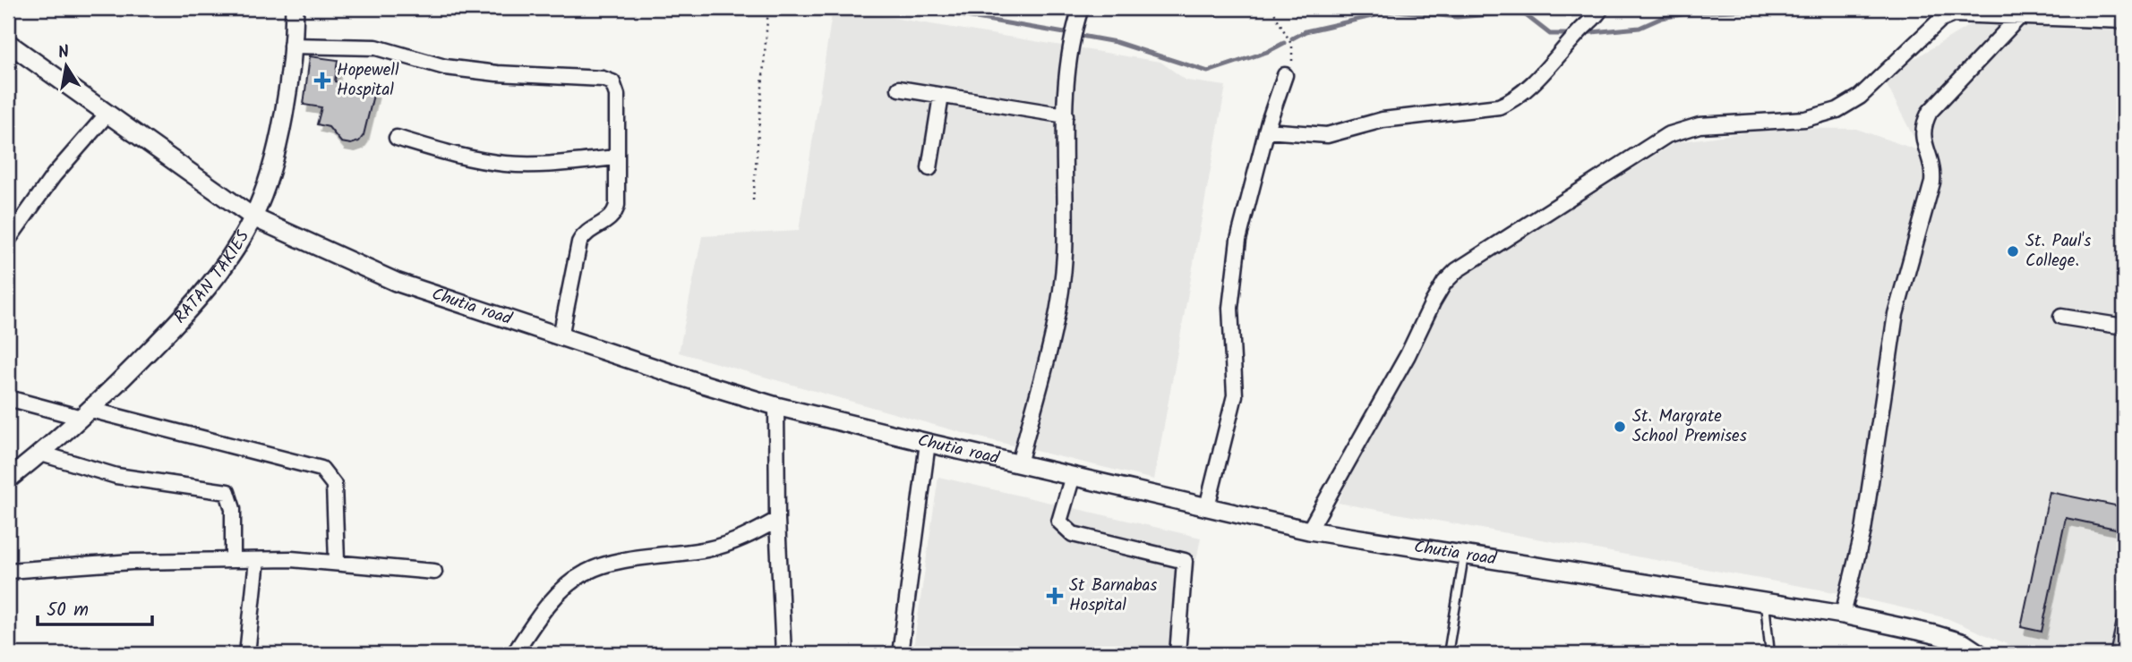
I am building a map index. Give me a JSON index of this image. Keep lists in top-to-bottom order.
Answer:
{
  "streets": {
    "street": ["RATAN TAKIES", "Chutia road"]
  },
  "crossings": [
    ["RATAN TAKIES", "Chutia road"]
  ],
  "places": {
    "health": ["Hopewell Hospital", "St Barnabas Hospital"],
    "other": ["St. Paul's College.", "St. Margrate School Premises"]
  },
  "scale_bar": "50 m",
  "north": "top"
}
